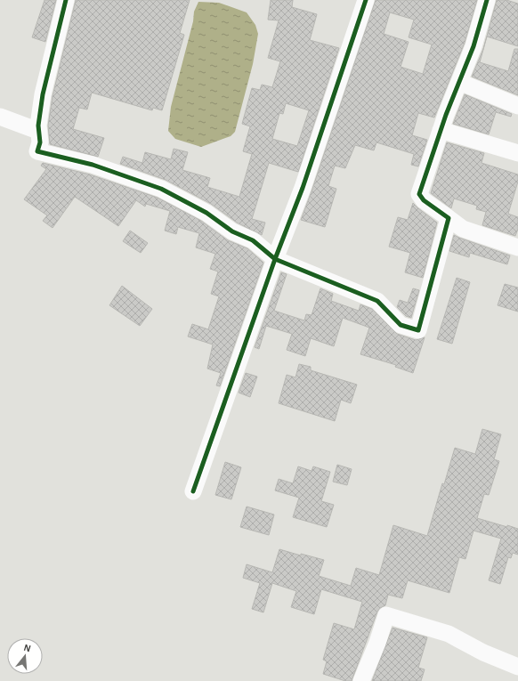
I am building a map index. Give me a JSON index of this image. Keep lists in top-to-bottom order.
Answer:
{
  "north": "top"
}
